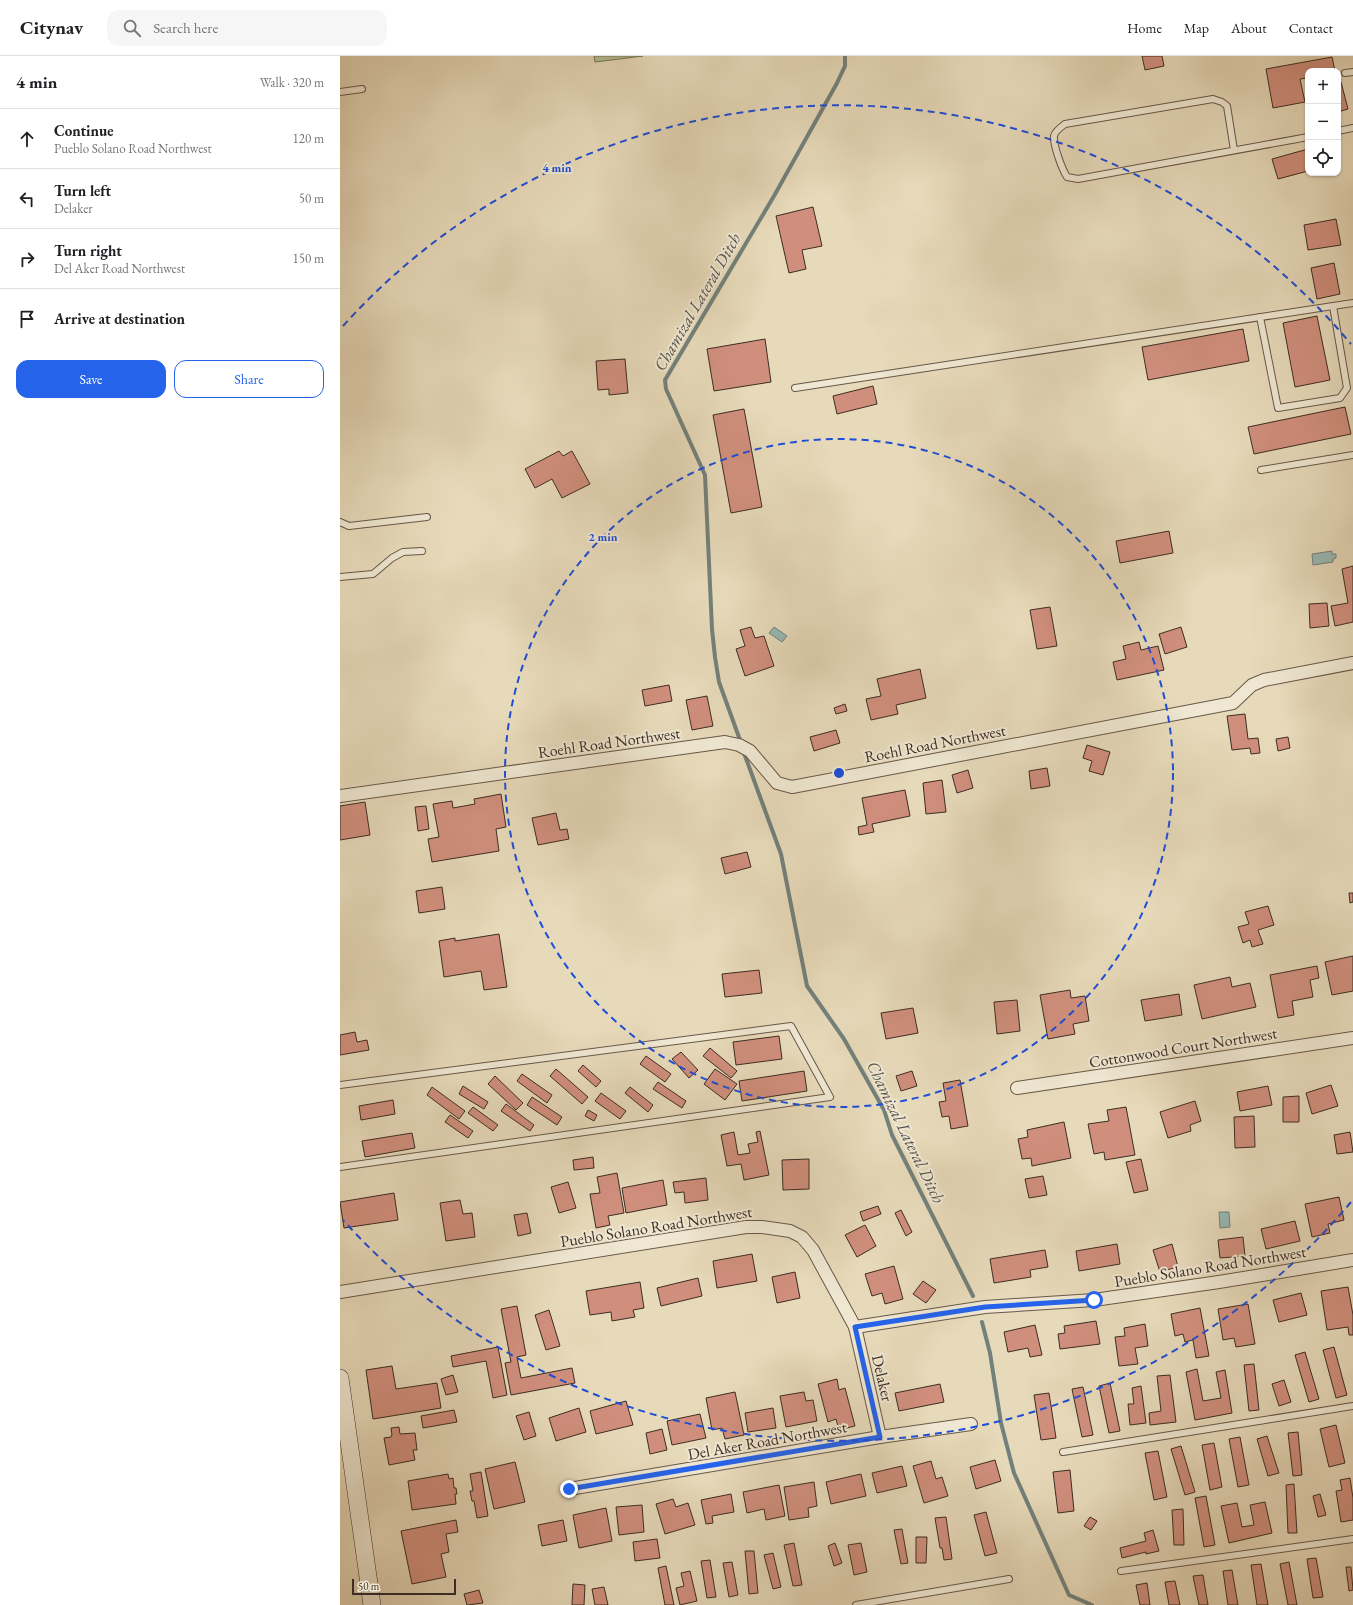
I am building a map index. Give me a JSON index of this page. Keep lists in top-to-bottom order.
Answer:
{
  "streets": {
    "street": [
      "Roehl Road Northwest",
      "Cottonwood Court Northwest",
      "Pueblo Solano Road Northwest",
      "Delaker",
      "Del Aker Road Northwest"
    ]
  },
  "crossings": [
    ["Pueblo Solano Road Northwest", "Delaker"],
    ["Delaker", "Del Aker Road Northwest"]
  ],
  "water": ["Chamizal Lateral Ditch"],
  "scale_bar": "50 m",
  "page": {
    "header": "Citynav",
    "search": "Search here",
    "nav": [
      "Home",
      "Map",
      "About",
      "Contact"
    ],
    "heading": ["4 min", "Walk · 320 m"],
    "map_buttons": ["+", "−"],
    "list": [
      ["Continue", "Pueblo Solano Road Northwest", "120 m"],
      ["Turn left", "Delaker", "50 m"],
      ["Turn right", "Del Aker Road Northwest", "150 m"],
      "Arrive at destination"
    ],
    "buttons": ["Save", "Share"],
    "scale": "50 m"
  },
  "rings": ["4 min", "2 min"]
}
